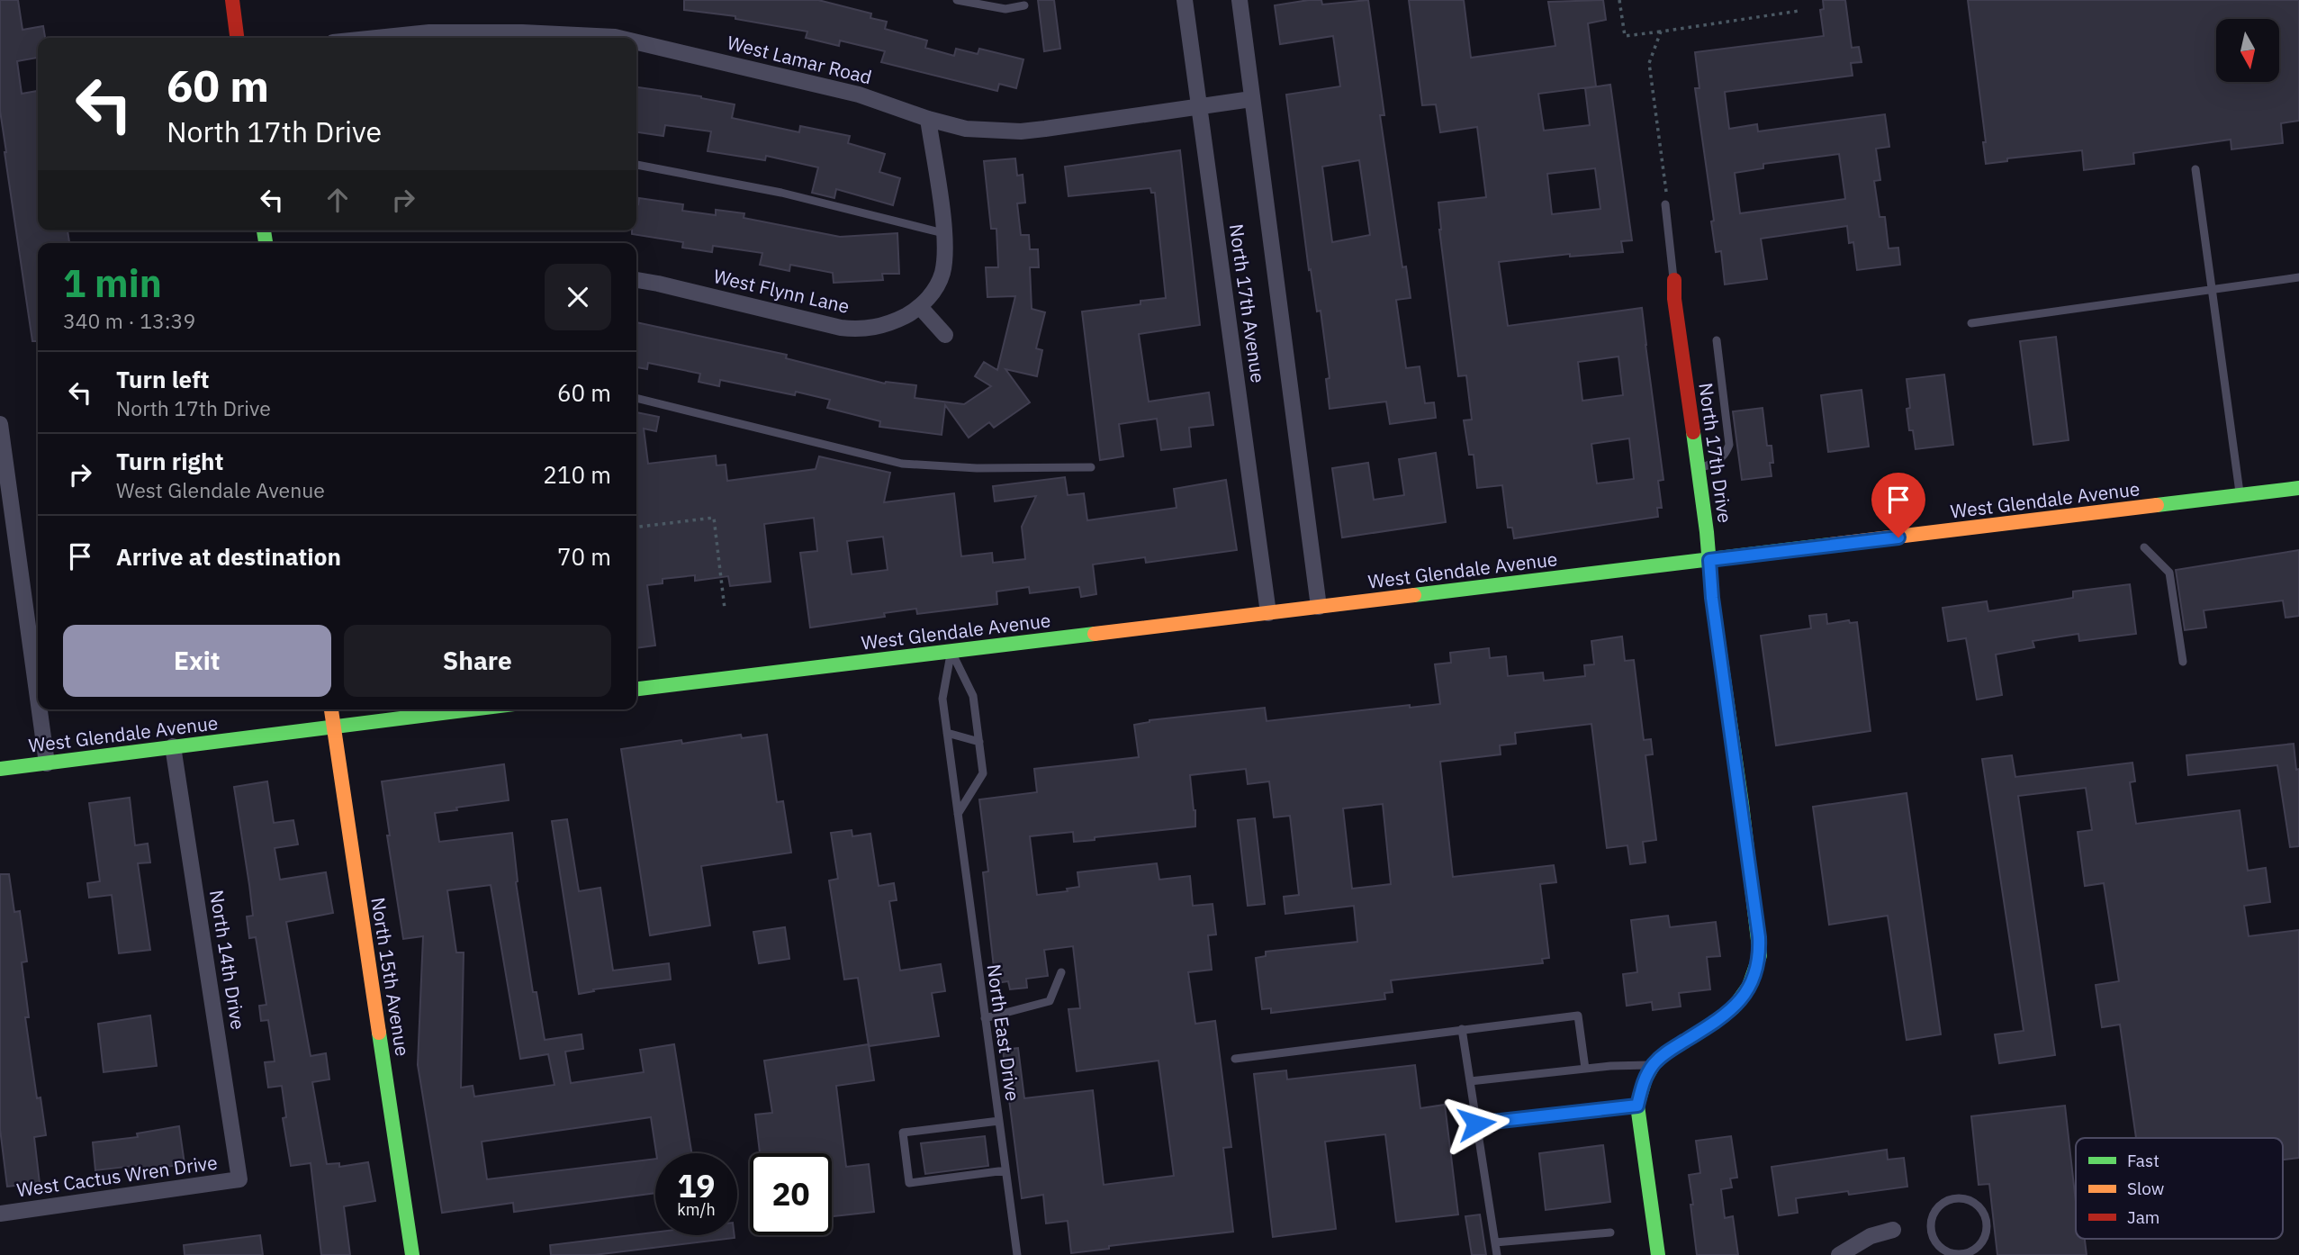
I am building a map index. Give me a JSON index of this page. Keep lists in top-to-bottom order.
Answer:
{
  "streets": {
    "main road": ["North 17th Drive", "West Glendale Avenue", "North 15th Avenue"],
    "street": [
      "West Lamar Road",
      "West Flynn Lane",
      "North 17th Avenue",
      "North 14th Drive",
      "West Cactus Wren Drive"
    ],
    "lane": ["North East Drive"]
  },
  "crossings": [
    ["West Lamar Road", "North 17th Avenue"],
    ["North 17th Avenue", "West Glendale Avenue"],
    ["North 17th Drive", "West Glendale Avenue"],
    ["West Glendale Avenue", "North 14th Drive"],
    ["West Glendale Avenue", "North 15th Avenue"],
    ["West Glendale Avenue", "North East Drive"],
    ["North 14th Drive", "West Cactus Wren Drive"]
  ],
  "legend": ["Fast", "Slow", "Jam"],
  "north": "bottom",
  "page": {
    "turn": ["60 m", "North 17th Drive"],
    "heading": ["1 min", "340 m · 13:39"],
    "list": [
      {
        "name": "Turn left",
        "note": "North 17th Drive",
        "value": "60 m"
      },
      {
        "name": "Turn right",
        "note": "West Glendale Avenue",
        "value": "210 m"
      },
      {
        "name": "Arrive at destination",
        "value": "70 m"
      }
    ],
    "buttons": ["Exit", "Share"],
    "speed": "19 km/h",
    "limit": "20"
  }
}
